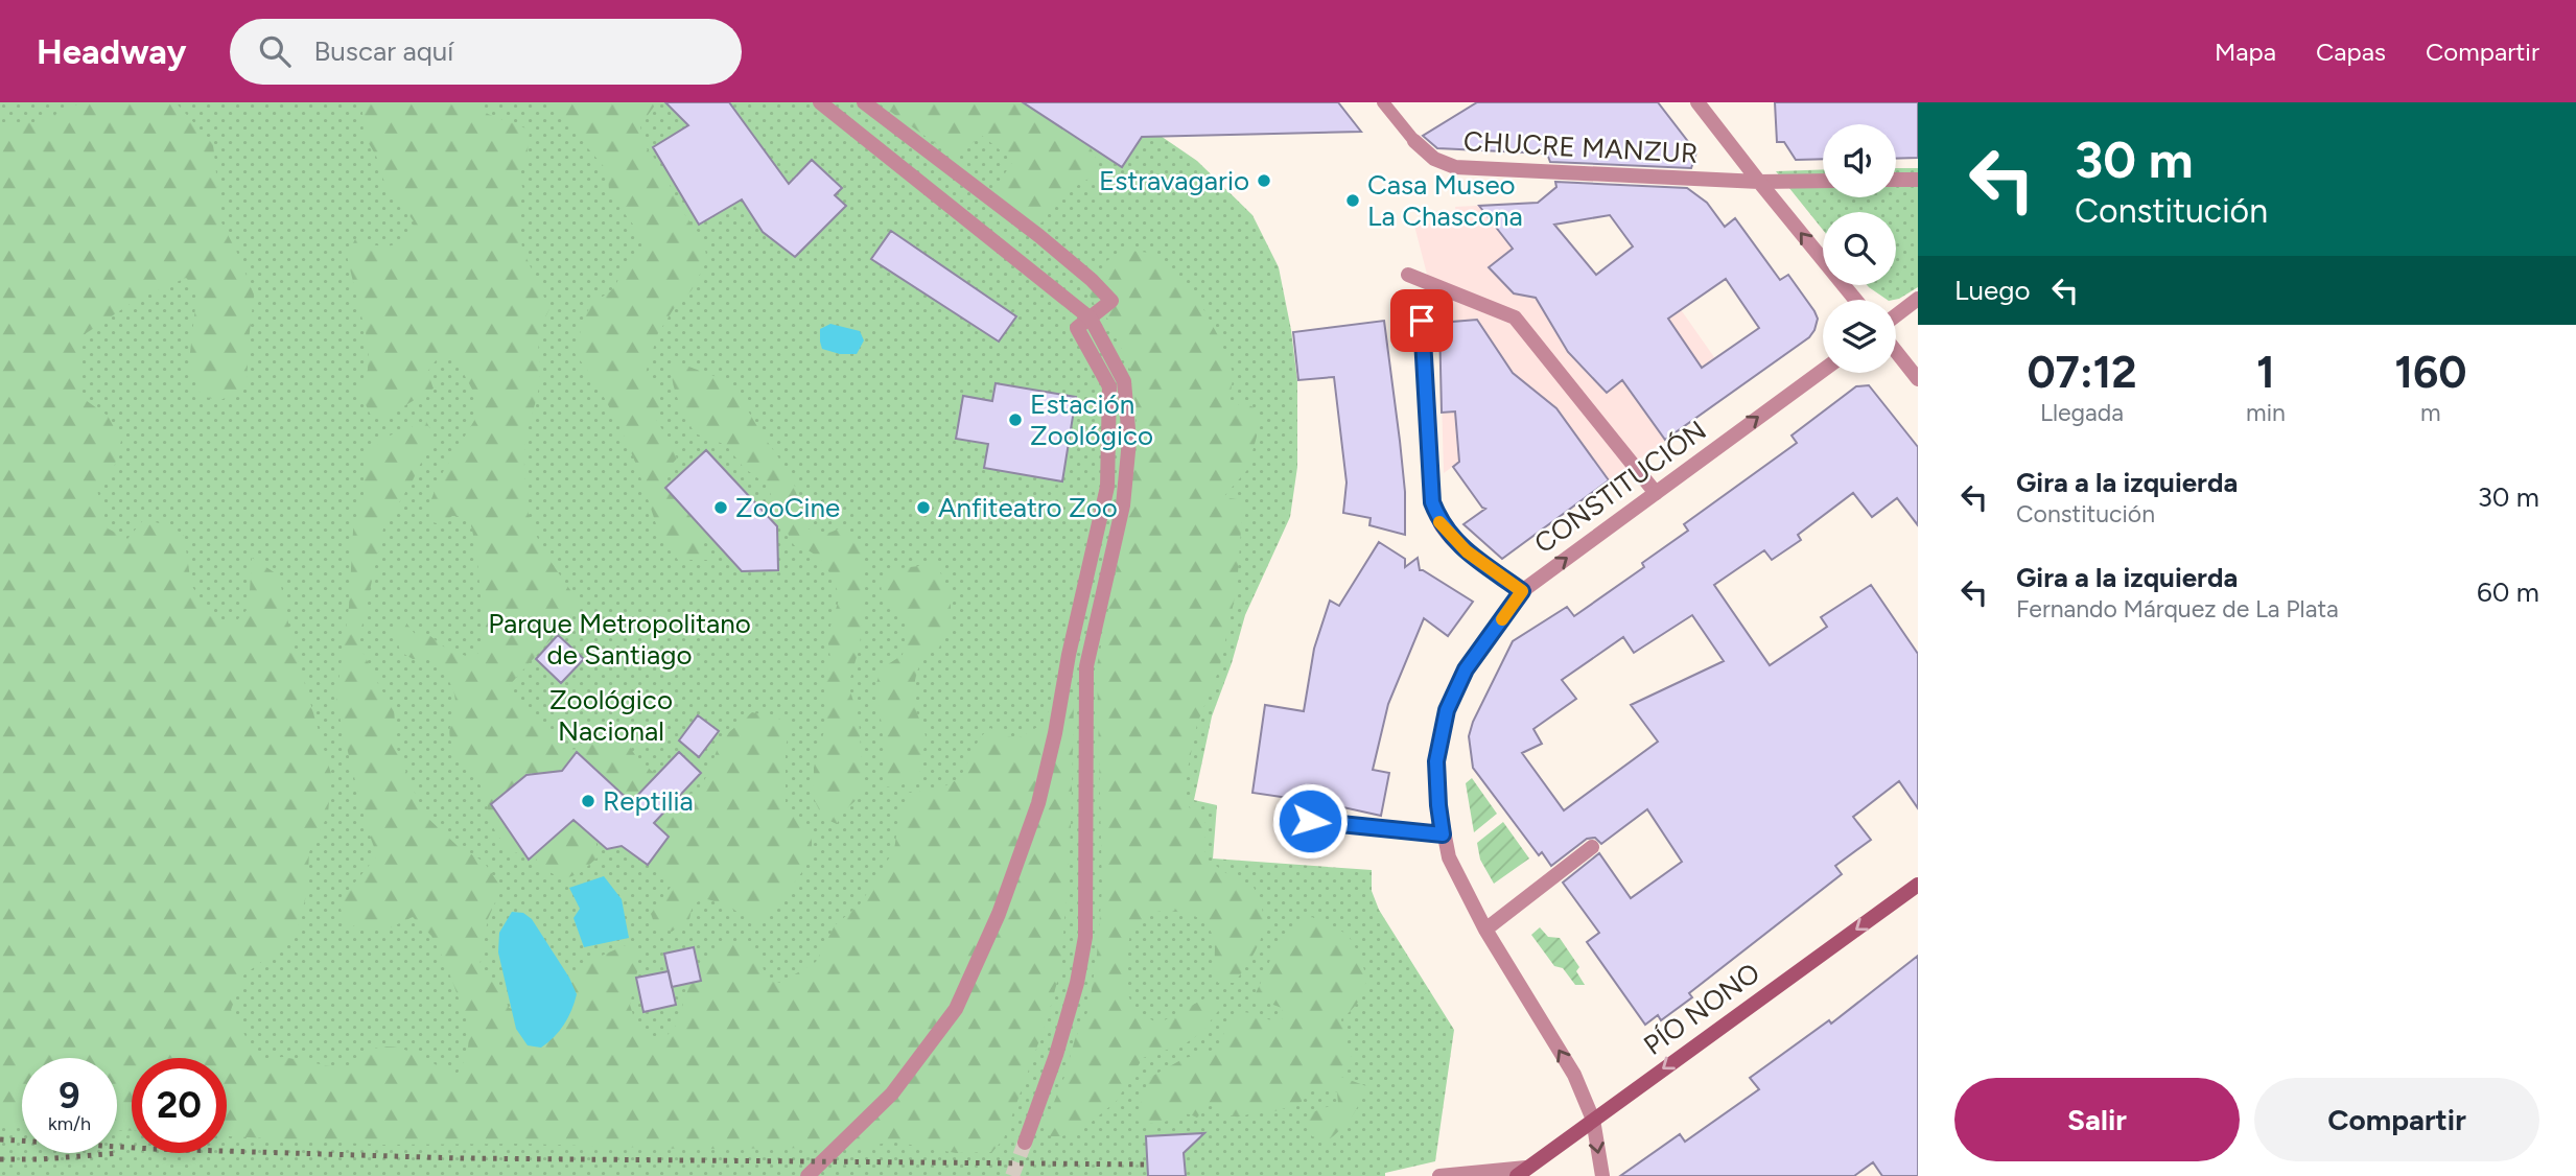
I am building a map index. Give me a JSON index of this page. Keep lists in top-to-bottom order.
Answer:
{
  "streets": {
    "main road": ["PÍO NONO"],
    "street": ["CHUCRE MANZUR", "CONSTITUCIÓN"]
  },
  "crossings": [
    ["CONSTITUCIÓN", "PÍO NONO"]
  ],
  "one_way": ["PÍO NONO"],
  "parks": ["Parque Metropolitano de Santiago", "Zoológico Nacional"],
  "places": [
    "Estravagario",
    "Casa Museo La Chascona",
    "Estación Zoológico",
    "ZooCine",
    "Anfiteatro Zoo",
    "Reptilia"
  ],
  "page": {
    "header": "Headway",
    "search": "Buscar aquí",
    "nav": ["Mapa", "Capas", "Compartir"],
    "turn": ["30 m", "Constitución"],
    "then": "Luego",
    "eta": [
      "07:12",
      "Llegada",
      "1",
      "min",
      "160",
      "m"
    ],
    "list": [
      {
        "name": "Gira a la izquierda",
        "note": "Constitución",
        "value": "30 m"
      },
      {
        "name": "Gira a la izquierda",
        "note": "Fernando Márquez de La Plata",
        "value": "60 m"
      }
    ],
    "speed": "9 km/h",
    "limit": "20",
    "buttons": ["Salir", "Compartir"]
  }
}
